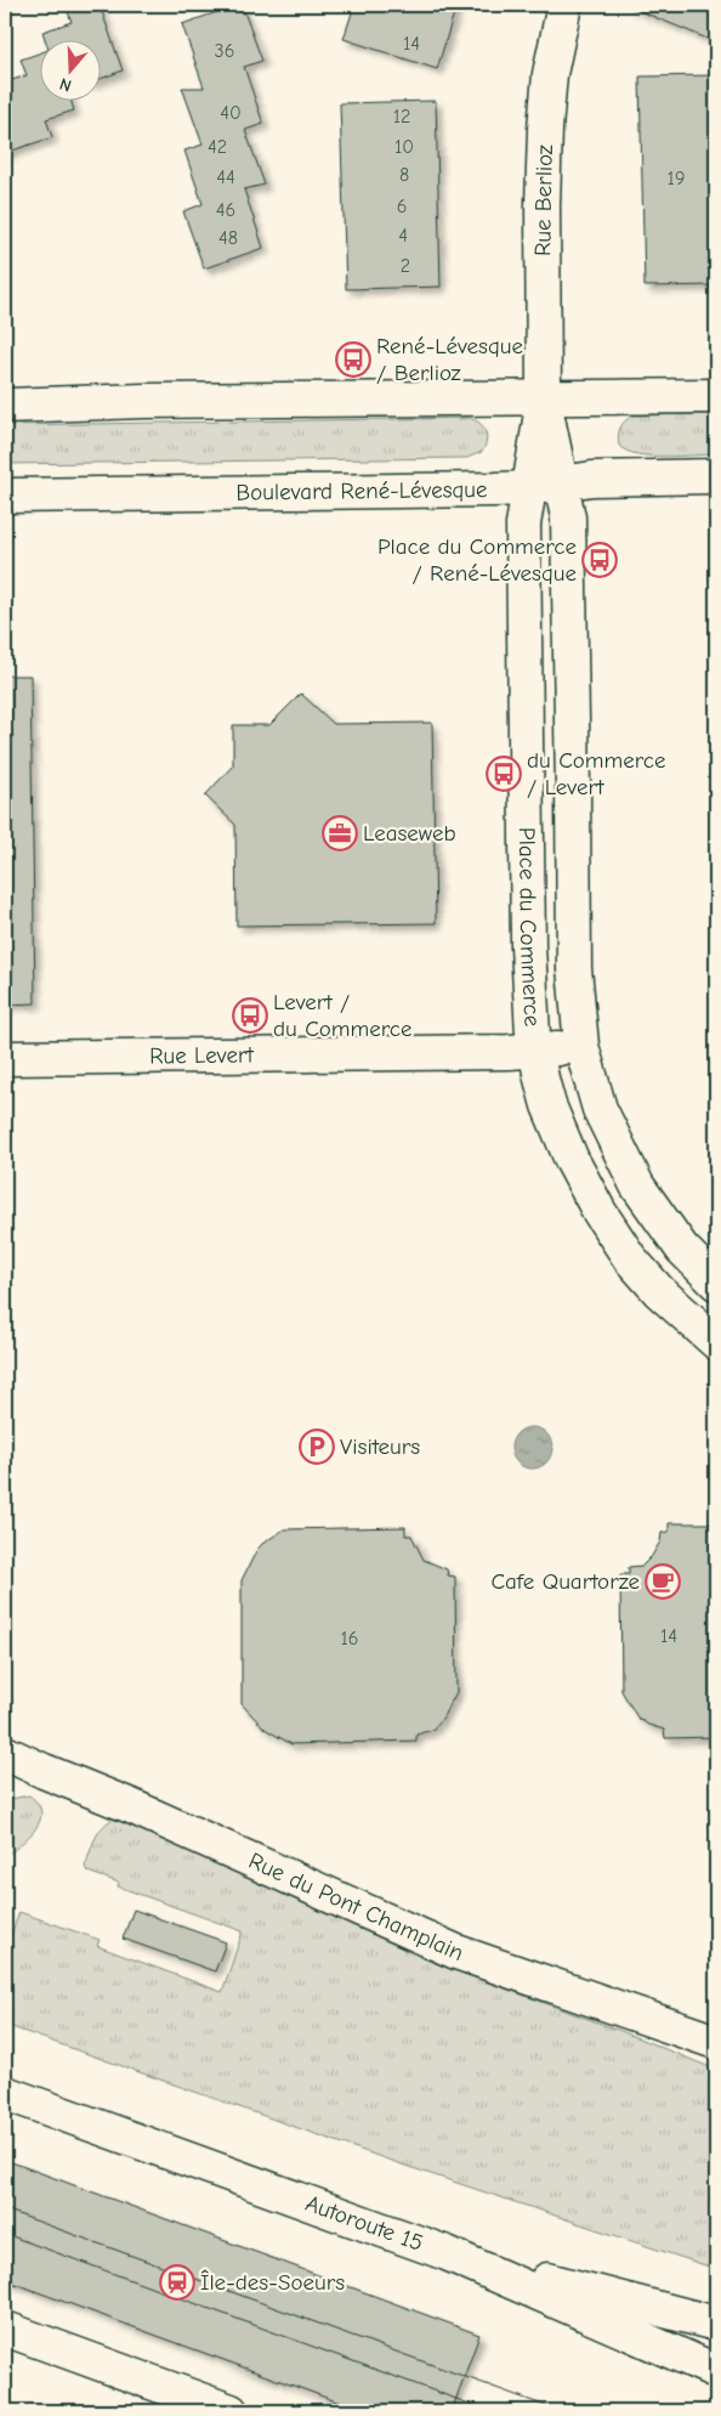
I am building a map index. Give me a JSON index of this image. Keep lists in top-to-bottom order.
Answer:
{
  "streets": {
    "main road": [
      "Rue Berlioz",
      "Boulevard René-Lévesque",
      "Place du Commerce",
      "Rue Levert",
      "Rue du Pont Champlain",
      "Autoroute 15"
    ]
  },
  "crossings": [
    ["Rue Berlioz", "Place du Commerce"],
    ["Boulevard René-Lévesque", "Place du Commerce"],
    ["Place du Commerce", "Rue Levert"]
  ],
  "places": {
    "bus stop": [
      "René-Lévesque / Berlioz",
      "Place du Commerce / René-Lévesque",
      "du Commerce / Levert",
      "Levert / du Commerce"
    ],
    "office": ["Leaseweb"],
    "parking": ["Visiteurs"],
    "cafe": ["Cafe Quartorze"],
    "station": ["Île-des-Soeurs"]
  },
  "house_numbers": [
    "14",
    "36",
    "40",
    "12",
    "42",
    "10",
    "8",
    "44",
    "19",
    "6",
    "46",
    "4",
    "48",
    "2",
    "14",
    "16"
  ],
  "north": "bottom"
}
